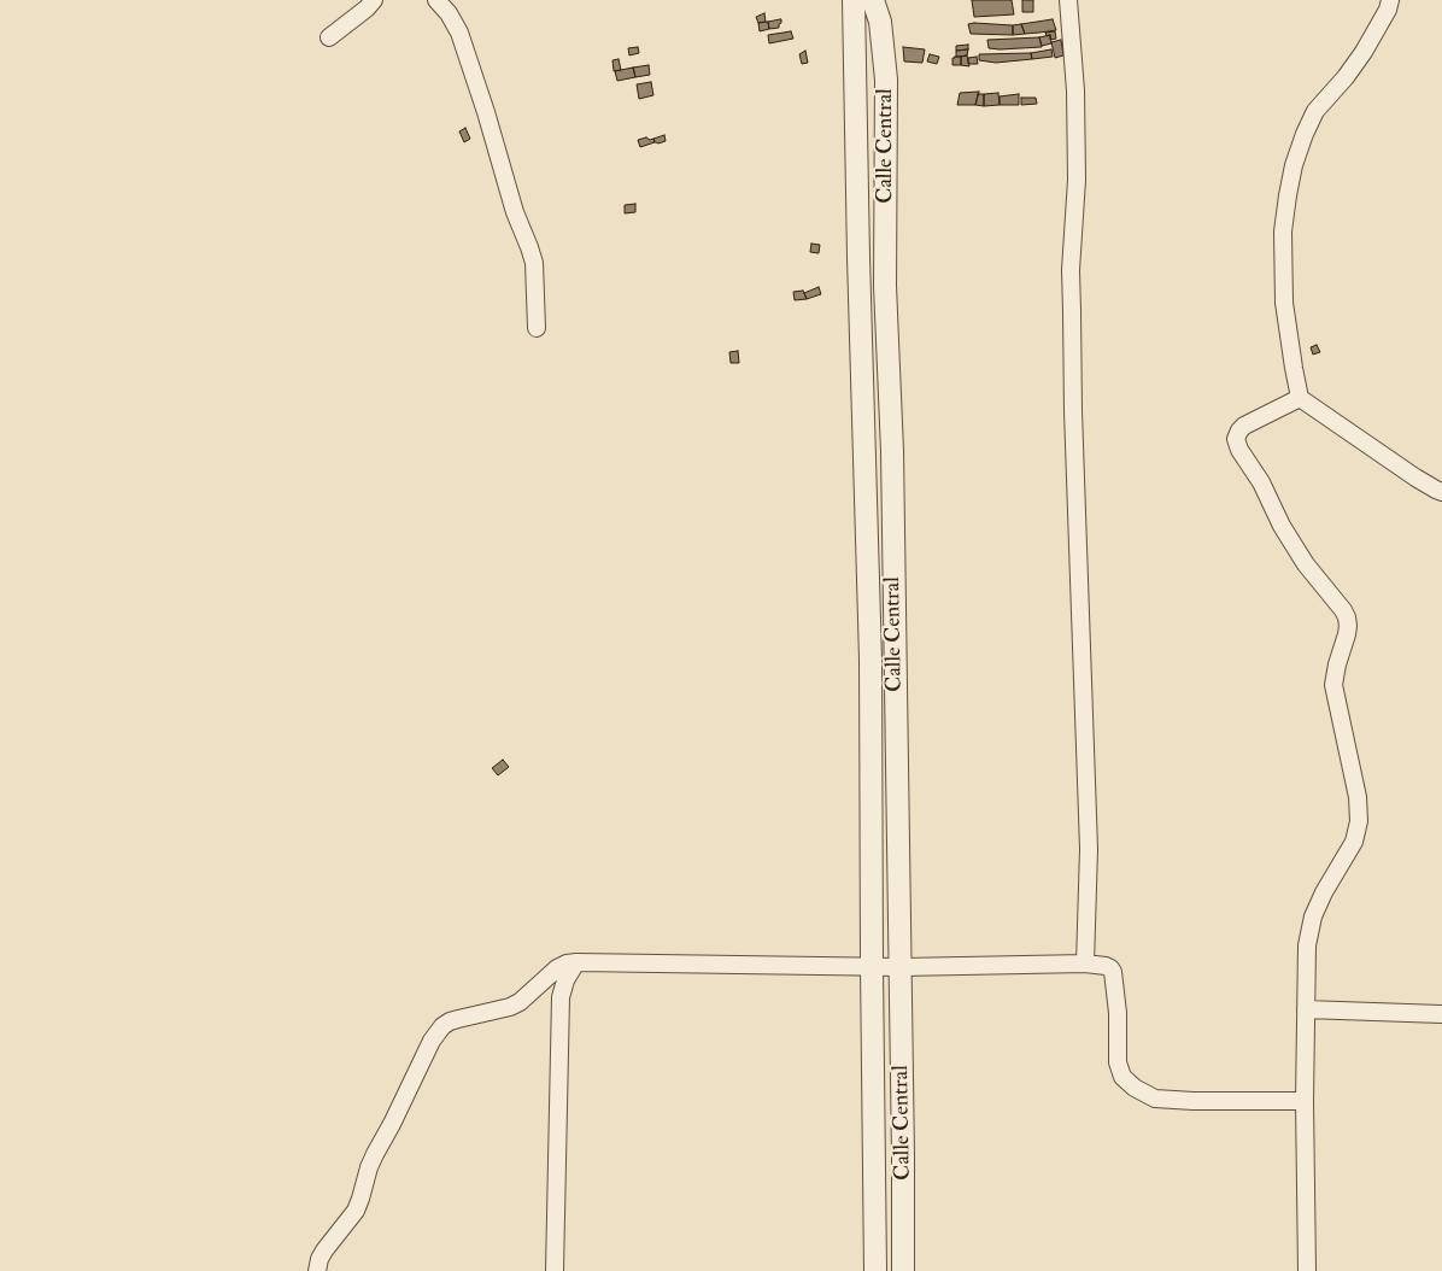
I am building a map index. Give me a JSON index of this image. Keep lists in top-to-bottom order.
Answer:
{
  "streets": {
    "street": ["Calle Central"]
  }
}
